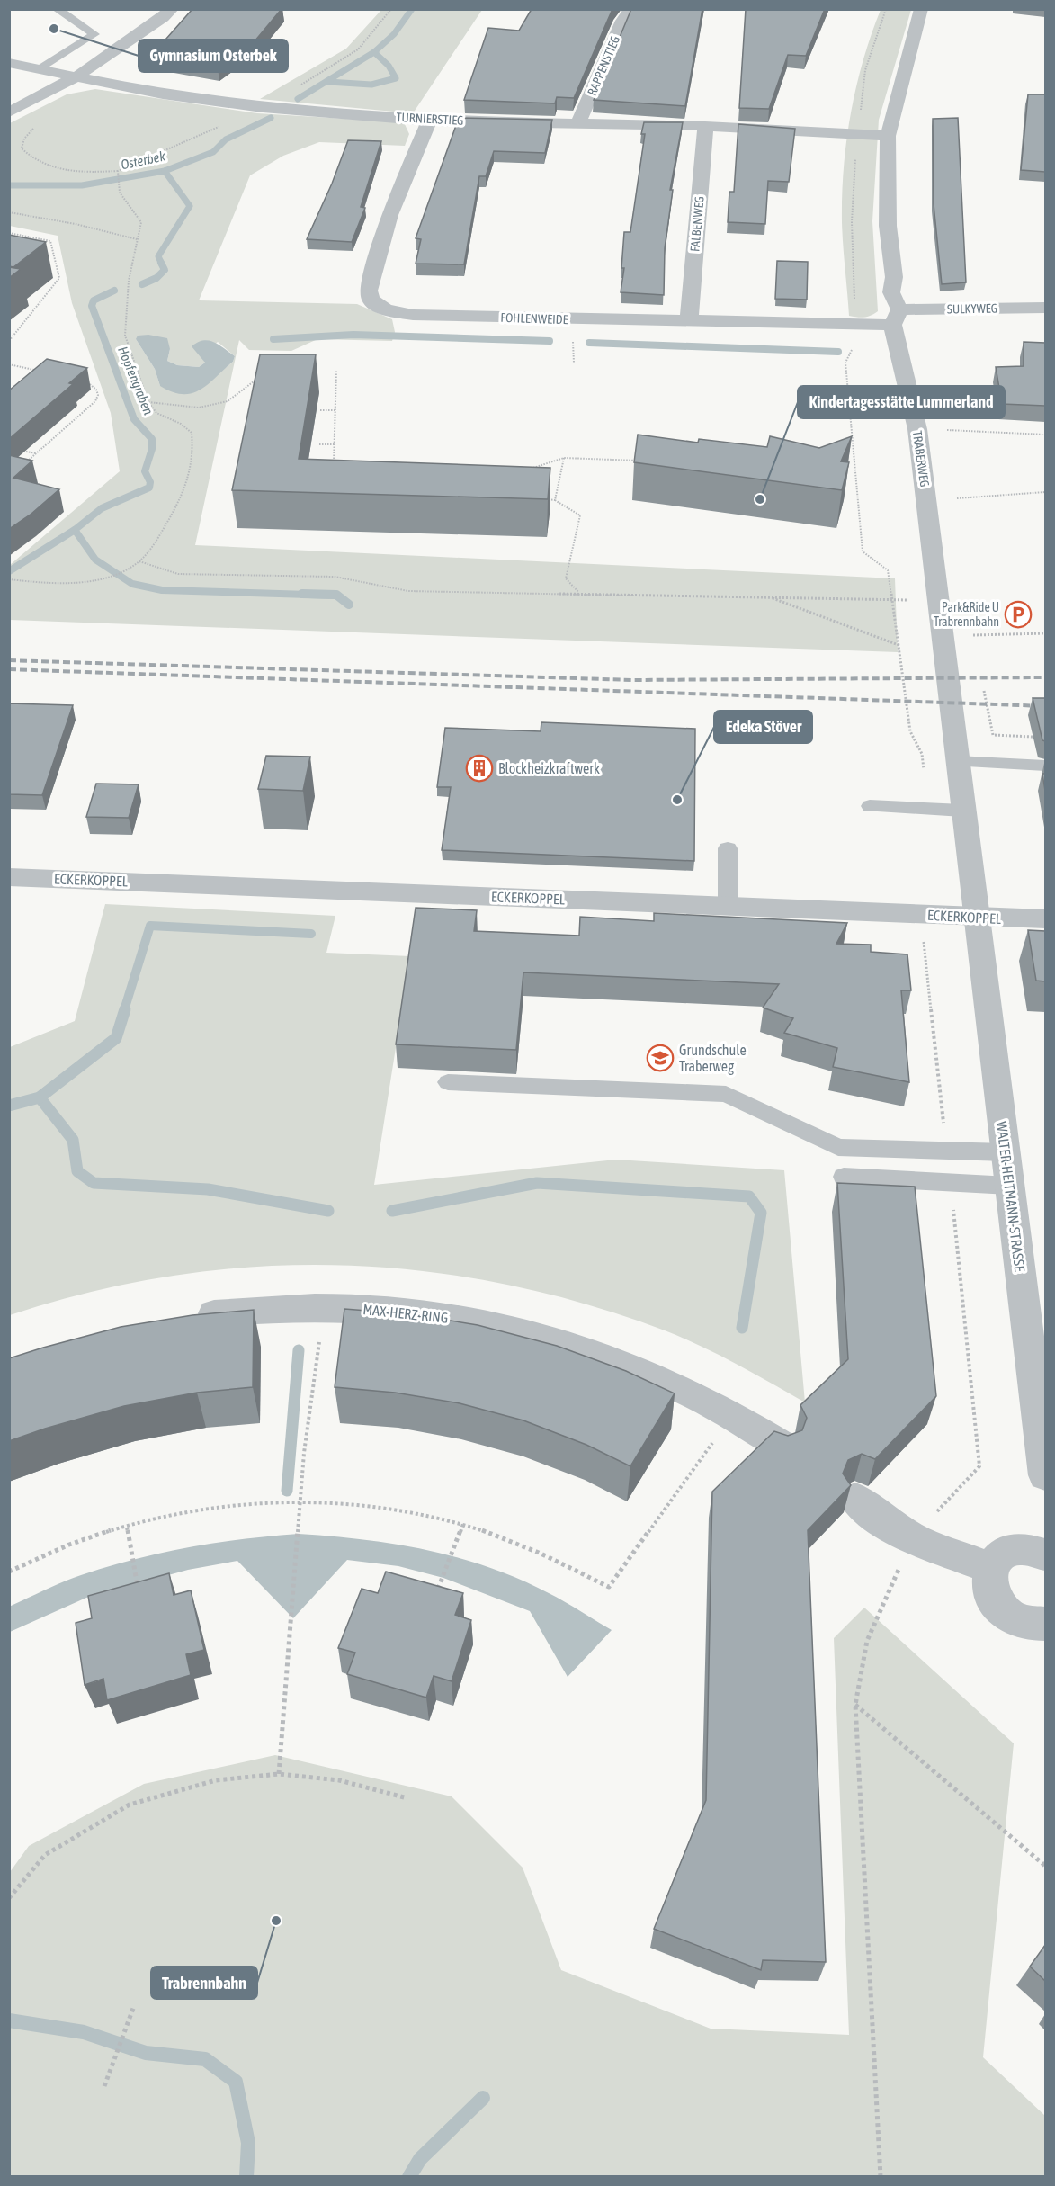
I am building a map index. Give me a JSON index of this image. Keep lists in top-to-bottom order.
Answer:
{
  "streets": {
    "street": [
      "RAPPENSTIEG",
      "TURNIERSTIEG",
      "FALBENWEG",
      "SULKYWEG",
      "FOHLENWEIDE",
      "TRABERWEG",
      "ECKERKOPPEL",
      "WALTER-HEITMANN-STRASSE",
      "MAX-HERZ-RING"
    ]
  },
  "crossings": [
    ["RAPPENSTIEG", "TURNIERSTIEG"],
    ["TURNIERSTIEG", "FALBENWEG"],
    ["TURNIERSTIEG", "FOHLENWEIDE"],
    ["TURNIERSTIEG", "TRABERWEG"],
    ["FALBENWEG", "FOHLENWEIDE"],
    ["SULKYWEG", "FOHLENWEIDE"],
    ["SULKYWEG", "TRABERWEG"],
    ["FOHLENWEIDE", "TRABERWEG"],
    ["TRABERWEG", "ECKERKOPPEL"],
    ["TRABERWEG", "WALTER-HEITMANN-STRASSE"],
    ["ECKERKOPPEL", "WALTER-HEITMANN-STRASSE"]
  ],
  "water": ["Osterbek", "Hopfengraben"],
  "places": {
    "other": [
      "Gymnasium Osterbek",
      "Kindertagesstätte Lummerland",
      "Edeka Stöver",
      "Trabrennbahn"
    ],
    "parking": ["Park&Ride U Trabrennbahn"],
    "building": ["Blockheizkraftwerk"],
    "school or university": ["Grundschule Traberweg"]
  }
}
